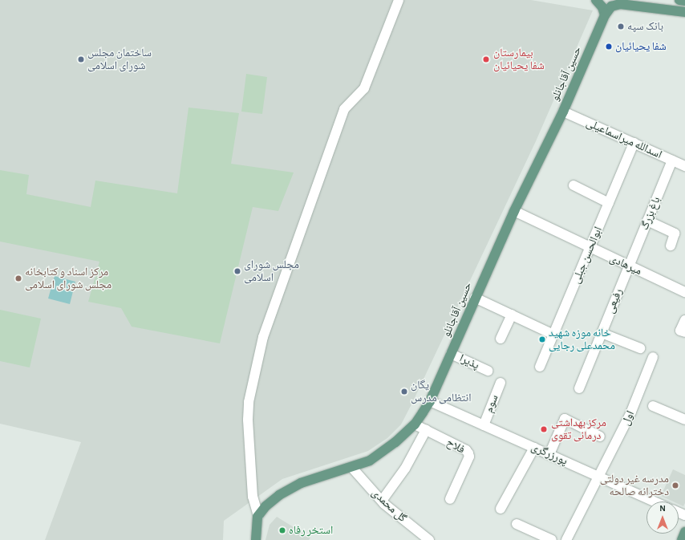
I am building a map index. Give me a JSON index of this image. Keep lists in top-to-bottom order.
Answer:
{
  "streets": {
    "main road": ["حسین آقاجانلو"],
    "street": [
      "اسدالله میراسماعیلی",
      "باغ بزرگ",
      "ابوالحسن جبلی",
      "میرهادی",
      "رفیعی",
      "پذیرا",
      "سوم",
      "اول",
      "فلاح",
      "پورزرگری",
      "گل محمدی"
    ]
  },
  "crossings": [
    ["حسین آقاجانلو", "اسدالله میراسماعیلی"],
    ["حسین آقاجانلو", "میرهادی"],
    ["حسین آقاجانلو", "پذیرا"],
    ["حسین آقاجانلو", "فلاح"],
    ["حسین آقاجانلو", "پورزرگری"],
    ["حسین آقاجانلو", "گل محمدی"],
    ["اسدالله میراسماعیلی", "باغ بزرگ"],
    ["اسدالله میراسماعیلی", "ابوالحسن جبلی"],
    ["باغ بزرگ", "میرهادی"],
    ["باغ بزرگ", "رفیعی"],
    ["ابوالحسن جبلی", "میرهادی"],
    ["میرهادی", "رفیعی"],
    ["سوم", "پورزرگری"],
    ["اول", "پورزرگری"]
  ],
  "places": [
    "بانک سپه",
    "شفا یحیائیان",
    "ساختمان مجلس شورای اسلامی",
    "بیمارستان شفا یحیائیان",
    "مجلس شورای اسلامی",
    "مرکز اسناد و کتابخانه مجلس شورای اسلامی",
    "خانه موزه شهید محمدعلی رجایی",
    "یگان انتظامی مدرس",
    "مرکز بهداشتی درمانی تقوی",
    "مدرسه غیر دولتی دخترانه صالحه",
    "استخر رفاه"
  ],
  "north": "top"
}
